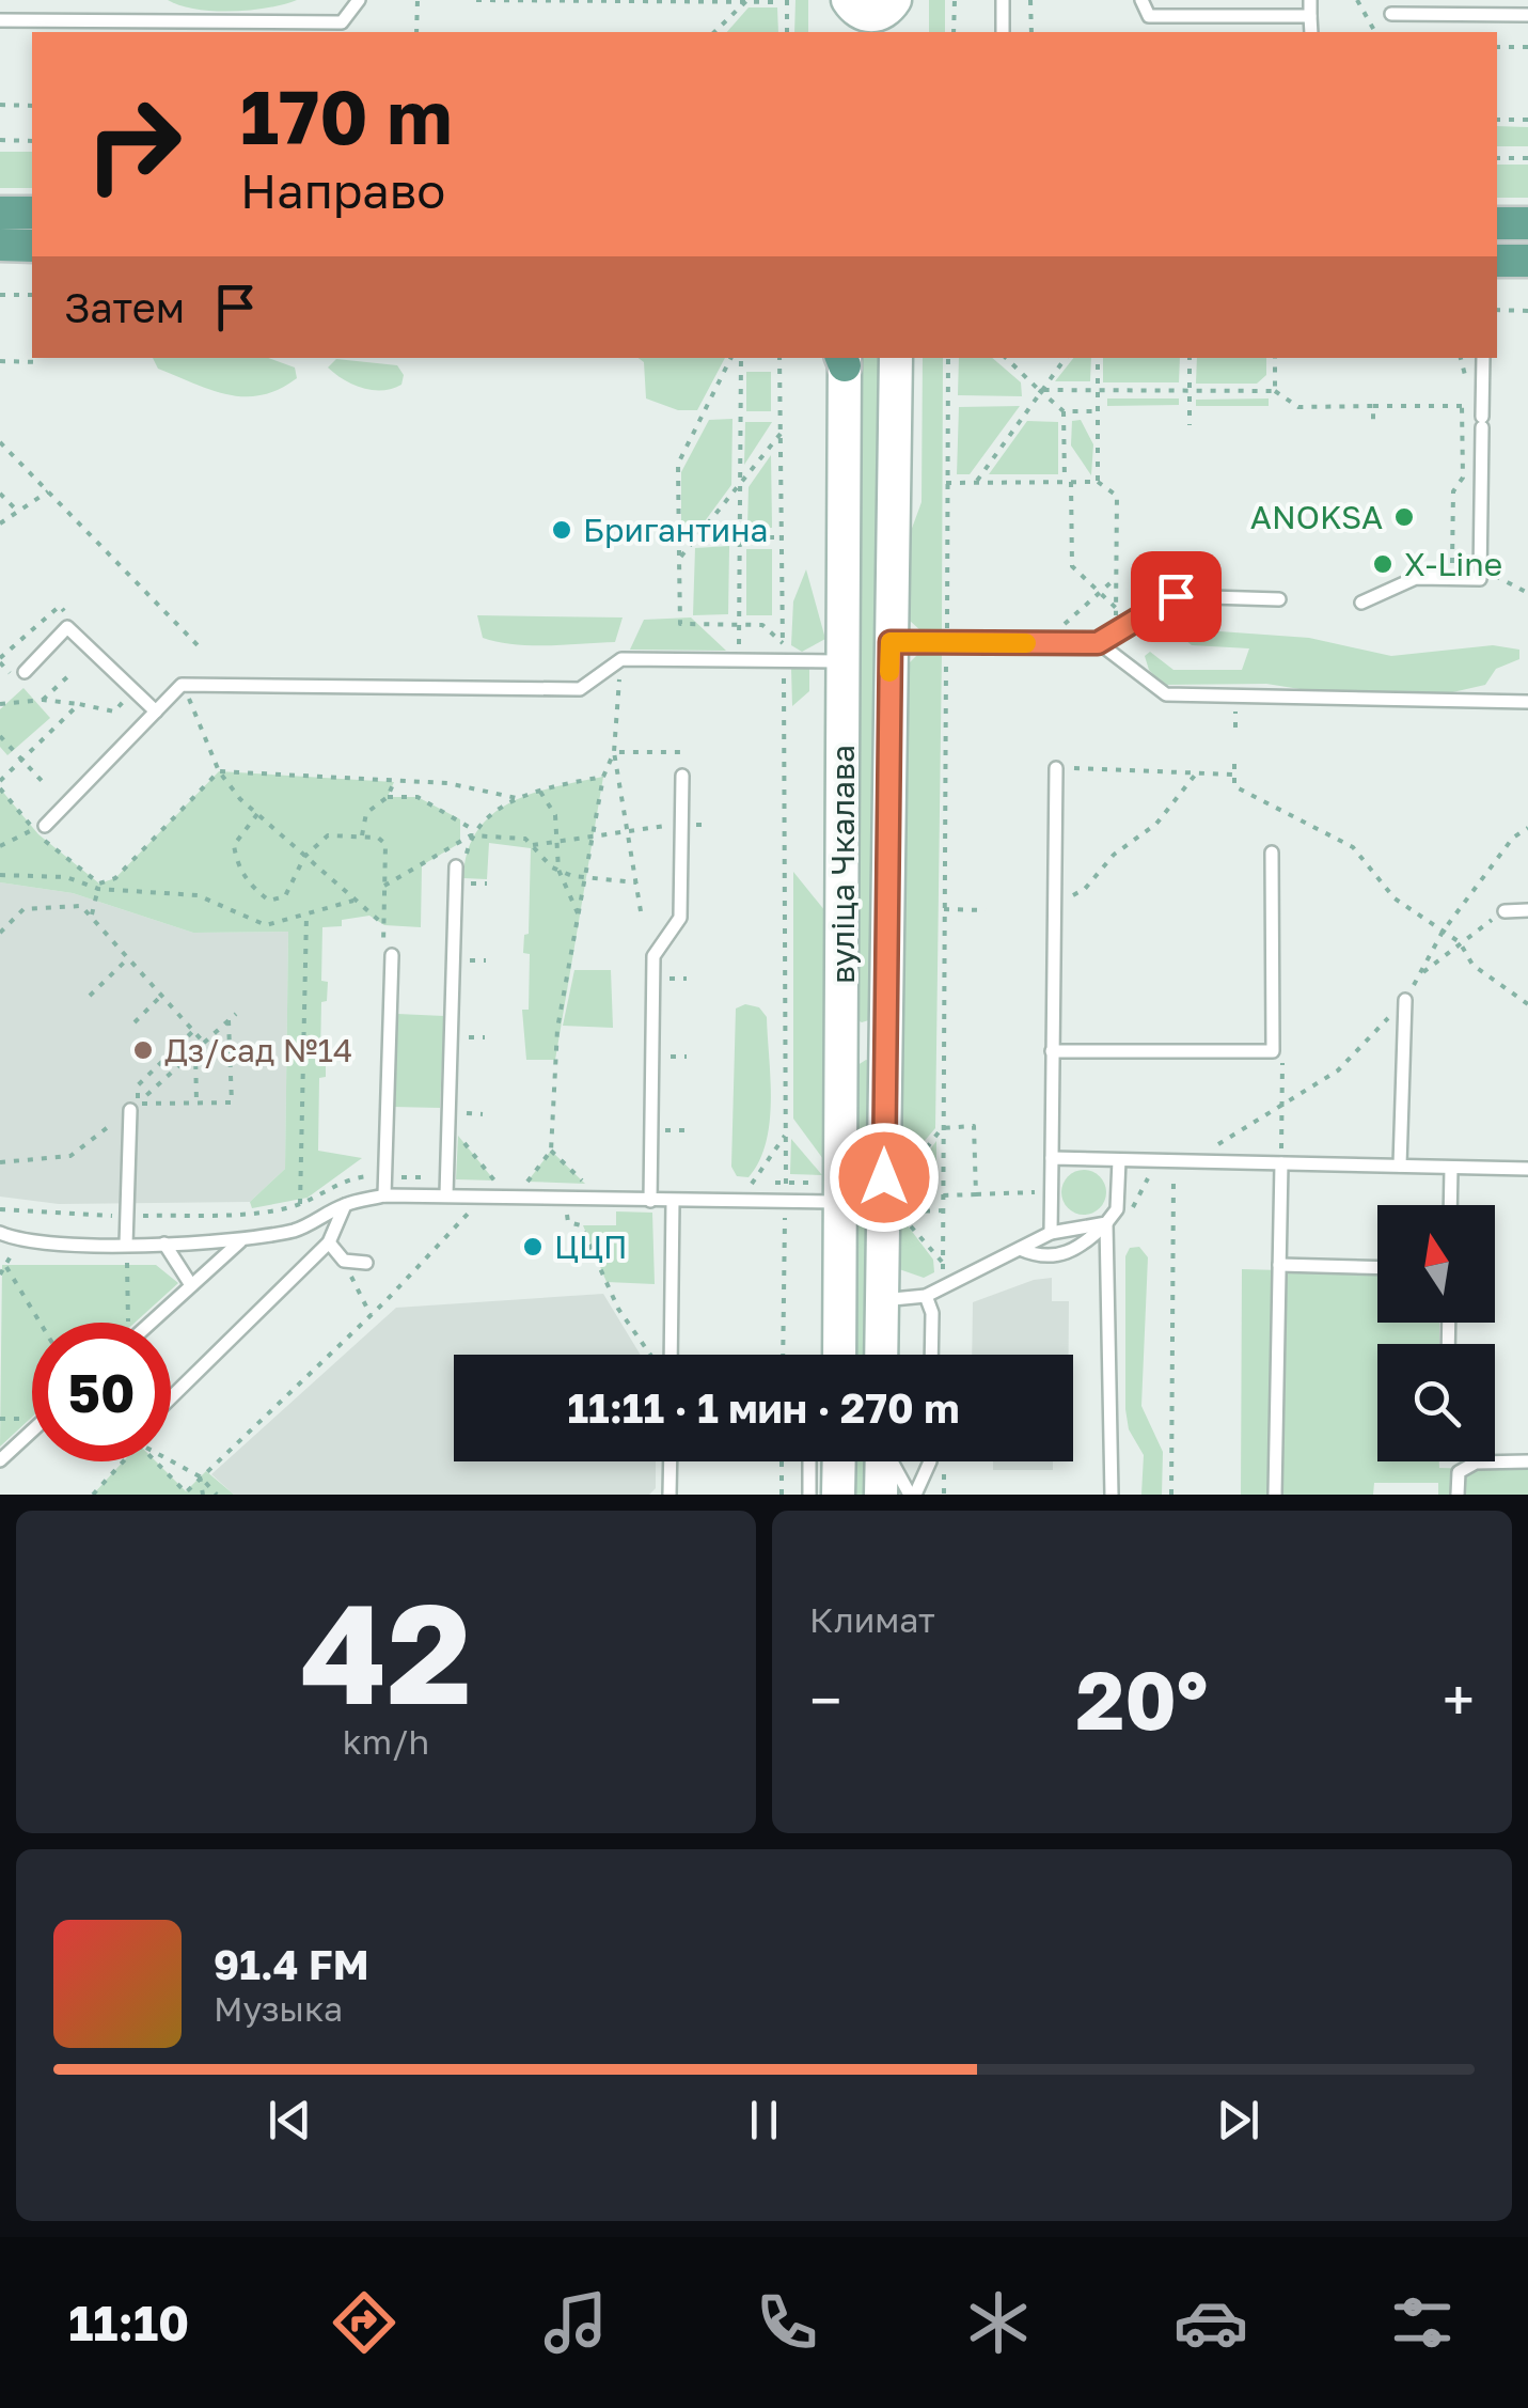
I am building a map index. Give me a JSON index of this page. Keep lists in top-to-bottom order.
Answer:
{
  "streets": {
    "main road": ["вуліца Чкалава"]
  },
  "places": [
    "ANOKSA",
    "Бригантина",
    "X-Line",
    "Дз/сад №14",
    "ЦЦП"
  ],
  "north": "top",
  "page": {
    "turn": ["170 m", "Направо"],
    "then": "Затем",
    "limit": "50",
    "trip": "11:11 · 1 мин · 270 m",
    "tile": [
      ["42", "km/h"],
      "Климат"
    ],
    "heat": ["−", "20°", "+"],
    "song": ["91.4 FM", "Музыка"],
    "tabs": "11:10"
  }
}
